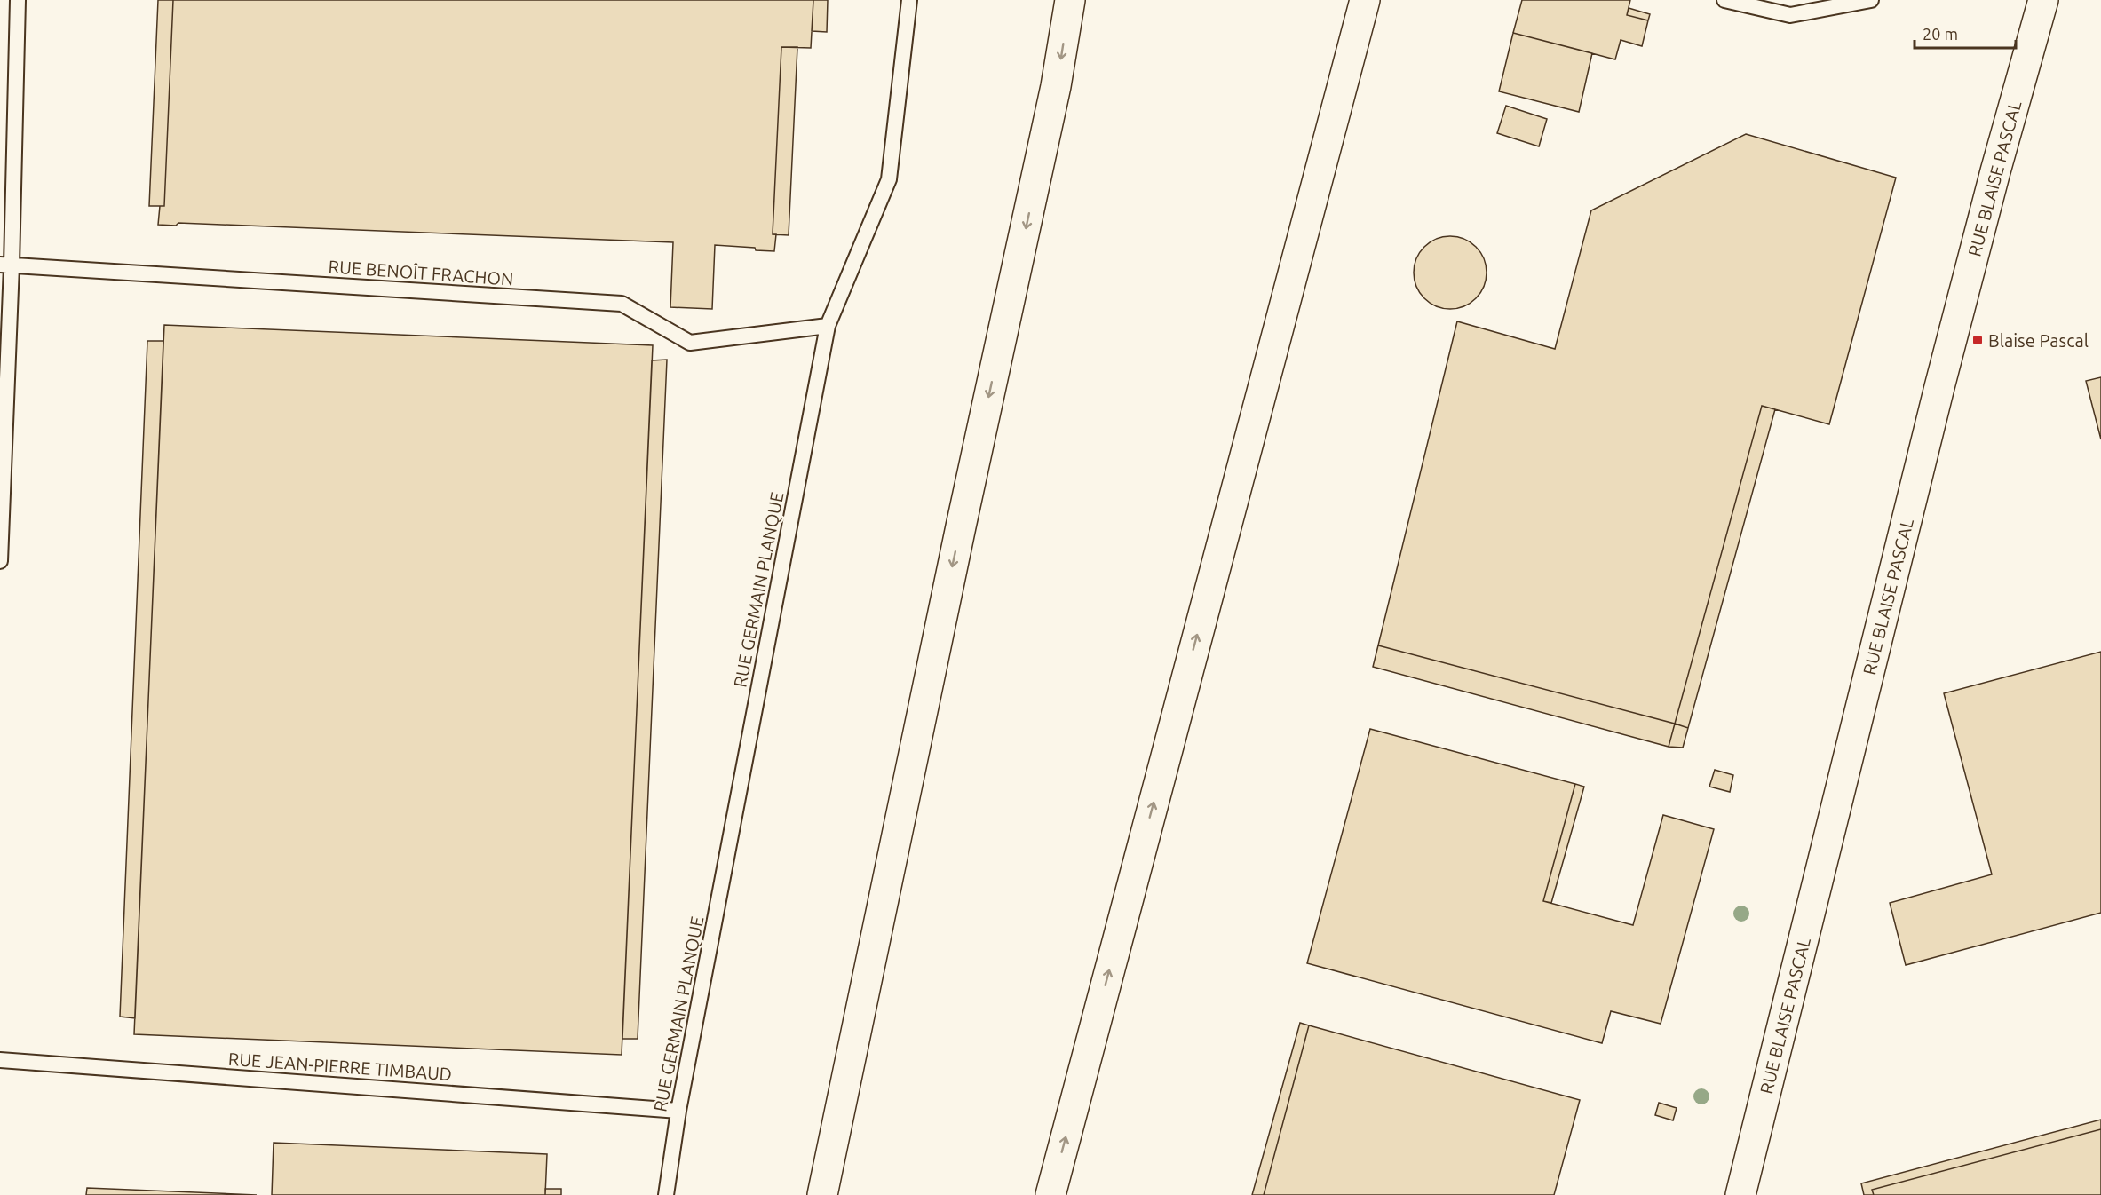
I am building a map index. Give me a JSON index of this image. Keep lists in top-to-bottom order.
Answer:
{
  "streets": {
    "main road": ["RUE BLAISE PASCAL"],
    "lane": ["RUE BENOÎT FRACHON", "RUE GERMAIN PLANQUE", "RUE JEAN-PIERRE TIMBAUD"]
  },
  "crossings": [
    ["RUE BENOÎT FRACHON", "RUE GERMAIN PLANQUE"],
    ["RUE GERMAIN PLANQUE", "RUE JEAN-PIERRE TIMBAUD"]
  ],
  "places": {
    "transit": ["Blaise Pascal"]
  },
  "scale_bar": "20 m"
}
